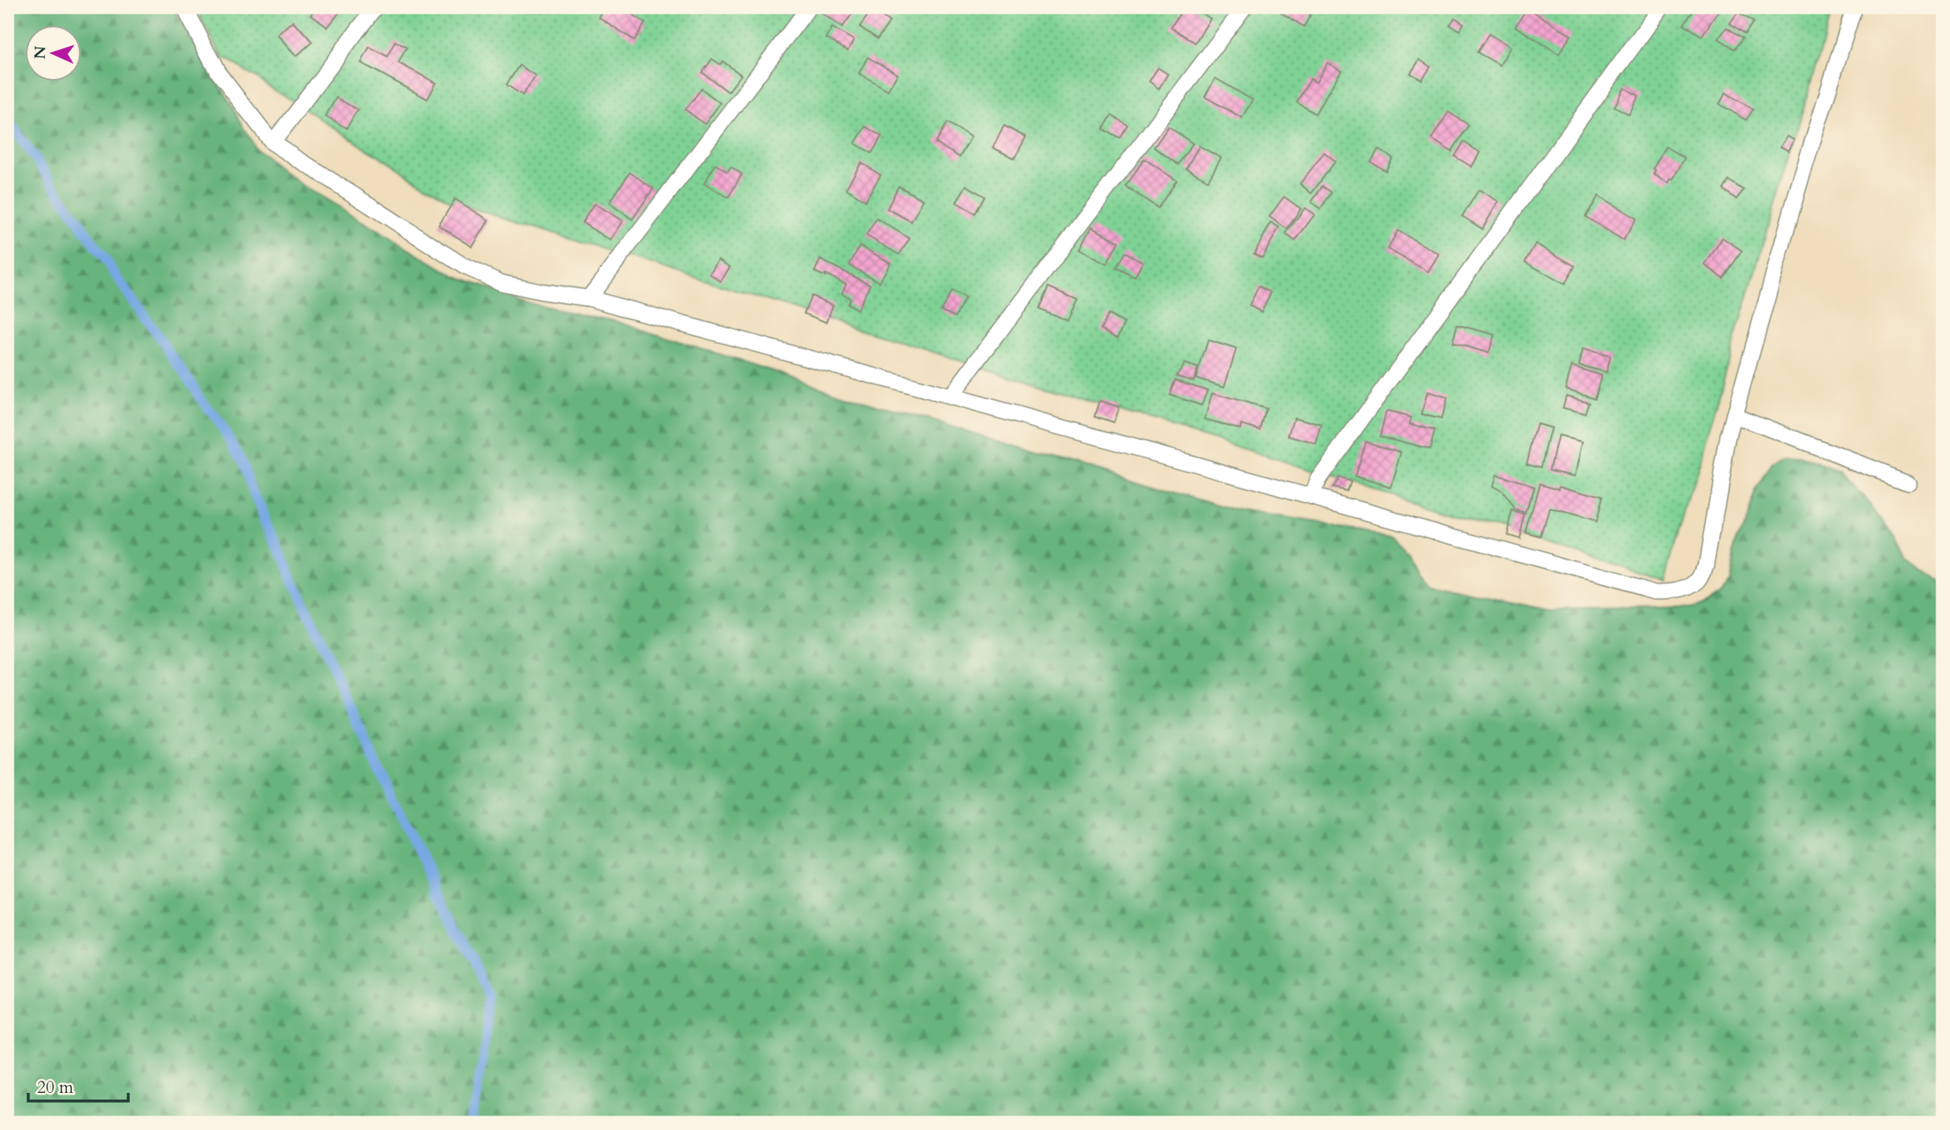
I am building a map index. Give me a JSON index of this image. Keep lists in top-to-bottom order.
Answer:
{
  "scale_bar": "20 m",
  "north": "left"
}
